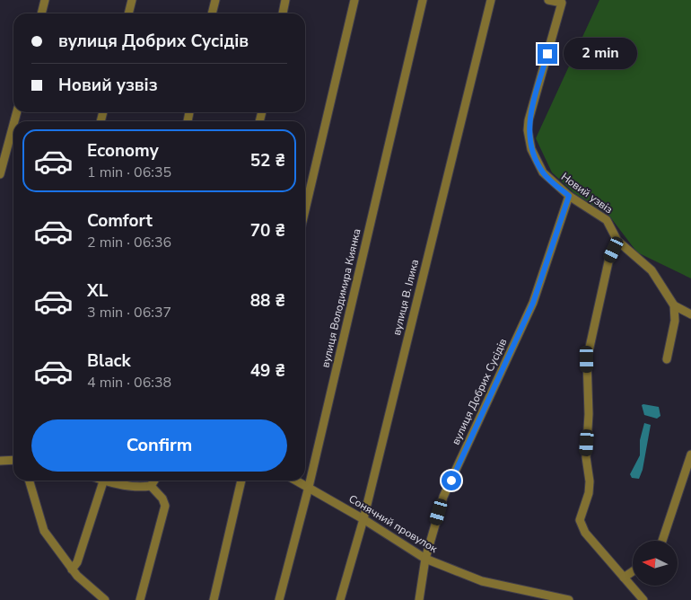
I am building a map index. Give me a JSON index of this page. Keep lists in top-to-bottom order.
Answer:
{
  "streets": {
    "street": [
      "Новий узвіз",
      "вулиця В. Ілика",
      "вулиця Володимира Киянка",
      "вулиця Добрих Сусідів",
      "Сонячний провулок"
    ]
  },
  "crossings": [
    ["Новий узвіз", "вулиця Добрих Сусідів"],
    ["вулиця В. Ілика", "Сонячний провулок"],
    ["вулиця Володимира Киянка", "Сонячний провулок"],
    ["вулиця Добрих Сусідів", "Сонячний провулок"]
  ],
  "north": "left",
  "page": {
    "banner": ["вулиця Добрих Сусідів", "Новий узвіз"],
    "bubble": "2 min",
    "list": [
      {
        "name": "Economy",
        "note": "1 min · 06:35",
        "value": "52 ₴"
      },
      {
        "name": "Comfort",
        "note": "2 min · 06:36",
        "value": "70 ₴"
      },
      {
        "name": "XL",
        "note": "3 min · 06:37",
        "value": "88 ₴"
      },
      {
        "name": "Black",
        "note": "4 min · 06:38",
        "value": "49 ₴"
      }
    ],
    "buttons": "Confirm"
  }
}
